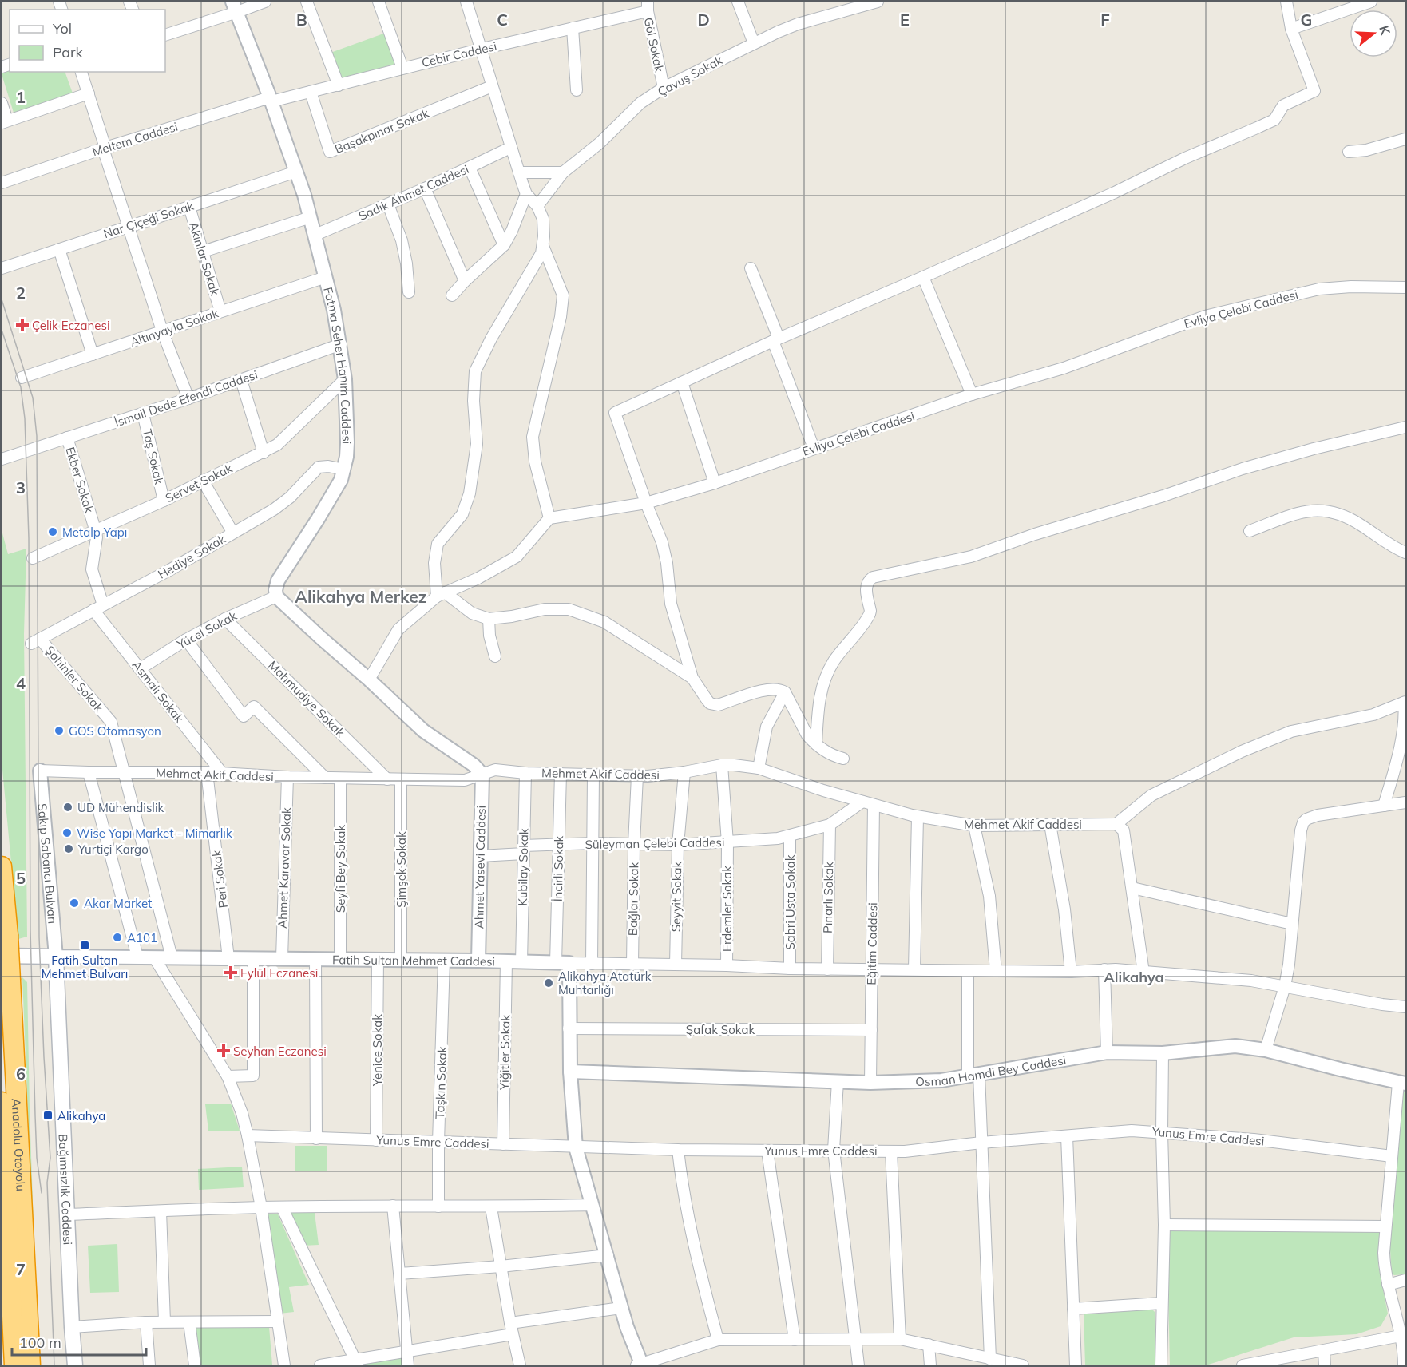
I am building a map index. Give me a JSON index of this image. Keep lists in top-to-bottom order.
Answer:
{
  "streets": {
    "highway": ["Anadolu Otoyolu"],
    "main road": ["Fatih Sultan Mehmet Caddesi", "Bağımsızlık Caddesi"],
    "street": [
      "Göl Sokak",
      "Cebir Caddesi",
      "Çavuş Sokak",
      "Başakpınar Sokak",
      "Meltem Caddesi",
      "Sadık Ahmet Caddesi",
      "Nar Çiçeği Sokak",
      "Akınlar Sokak",
      "Evliya Çelebi Caddesi",
      "Altınyayla Sokak",
      "Fatma Seher Hanım Caddesi",
      "İsmail Dede Efendi Caddesi",
      "Taş Sokak",
      "Ekber Sokak",
      "Servet Sokak",
      "Hediye Sokak",
      "Yücel Sokak",
      "Şahinler Sokak",
      "Asmalı Sokak",
      "Mahmudiye Sokak",
      "Mehmet Akif Caddesi",
      "Süleyman Çelebi Caddesi",
      "Sakıp Sabancı Bulvarı",
      "Ahmet Yasevi Caddesi",
      "Kubilay Sokak",
      "Ahmet Karavar Sokak",
      "Seyfi Bey Sokak",
      "İncirli Sokak",
      "Şimşek Sokak",
      "Peri Sokak",
      "Seyyit Sokak",
      "Pınarlı Sokak",
      "Bağlar Sokak",
      "Sabri Usta Sokak",
      "Erdemler Sokak",
      "Eğitim Caddesi",
      "Şafak Sokak",
      "Yenice Sokak",
      "Yiğitler Sokak",
      "Osman Hamdi Bey Caddesi",
      "Taşkın Sokak",
      "Yunus Emre Caddesi"
    ]
  },
  "crossings": [
    ["Göl Sokak", "Cebir Caddesi"],
    ["Göl Sokak", "Çavuş Sokak"],
    ["Cebir Caddesi", "Başakpınar Sokak"],
    ["Cebir Caddesi", "Meltem Caddesi"],
    ["Cebir Caddesi", "Fatma Seher Hanım Caddesi"],
    ["Meltem Caddesi", "Fatma Seher Hanım Caddesi"],
    ["Sadık Ahmet Caddesi", "Fatma Seher Hanım Caddesi"],
    ["Nar Çiçeği Sokak", "Akınlar Sokak"],
    ["Nar Çiçeği Sokak", "Fatma Seher Hanım Caddesi"],
    ["Akınlar Sokak", "Altınyayla Sokak"],
    ["Altınyayla Sokak", "Fatma Seher Hanım Caddesi"],
    ["Fatma Seher Hanım Caddesi", "İsmail Dede Efendi Caddesi"],
    ["Fatma Seher Hanım Caddesi", "Servet Sokak"],
    ["Fatma Seher Hanım Caddesi", "Hediye Sokak"],
    ["Fatma Seher Hanım Caddesi", "Yücel Sokak"],
    ["İsmail Dede Efendi Caddesi", "Taş Sokak"],
    ["İsmail Dede Efendi Caddesi", "Ekber Sokak"],
    ["Taş Sokak", "Servet Sokak"],
    ["Ekber Sokak", "Servet Sokak"],
    ["Ekber Sokak", "Hediye Sokak"],
    ["Ekber Sokak", "Asmalı Sokak"],
    ["Hediye Sokak", "Şahinler Sokak"],
    ["Hediye Sokak", "Asmalı Sokak"],
    ["Yücel Sokak", "Asmalı Sokak"],
    ["Yücel Sokak", "Mahmudiye Sokak"],
    ["Şahinler Sokak", "Mehmet Akif Caddesi"],
    ["Şahinler Sokak", "Fatih Sultan Mehmet Caddesi"],
    ["Asmalı Sokak", "Mehmet Akif Caddesi"],
    ["Mahmudiye Sokak", "Mehmet Akif Caddesi"],
    ["Mehmet Akif Caddesi", "Süleyman Çelebi Caddesi"],
    ["Mehmet Akif Caddesi", "Sakıp Sabancı Bulvarı"],
    ["Mehmet Akif Caddesi", "Ahmet Yasevi Caddesi"],
    ["Mehmet Akif Caddesi", "Kubilay Sokak"],
    ["Mehmet Akif Caddesi", "Ahmet Karavar Sokak"],
    ["Mehmet Akif Caddesi", "Seyfi Bey Sokak"],
    ["Mehmet Akif Caddesi", "İncirli Sokak"],
    ["Mehmet Akif Caddesi", "Şimşek Sokak"],
    ["Mehmet Akif Caddesi", "Peri Sokak"],
    ["Mehmet Akif Caddesi", "Seyyit Sokak"],
    ["Mehmet Akif Caddesi", "Bağlar Sokak"],
    ["Mehmet Akif Caddesi", "Erdemler Sokak"],
    ["Mehmet Akif Caddesi", "Eğitim Caddesi"],
    ["Süleyman Çelebi Caddesi", "Ahmet Yasevi Caddesi"],
    ["Süleyman Çelebi Caddesi", "Kubilay Sokak"],
    ["Süleyman Çelebi Caddesi", "İncirli Sokak"],
    ["Süleyman Çelebi Caddesi", "Seyyit Sokak"],
    ["Süleyman Çelebi Caddesi", "Pınarlı Sokak"],
    ["Süleyman Çelebi Caddesi", "Bağlar Sokak"],
    ["Süleyman Çelebi Caddesi", "Sabri Usta Sokak"],
    ["Süleyman Çelebi Caddesi", "Erdemler Sokak"],
    ["Sakıp Sabancı Bulvarı", "Fatih Sultan Mehmet Caddesi"],
    ["Sakıp Sabancı Bulvarı", "Bağımsızlık Caddesi"],
    ["Ahmet Yasevi Caddesi", "Fatih Sultan Mehmet Caddesi"],
    ["Kubilay Sokak", "Fatih Sultan Mehmet Caddesi"],
    ["Ahmet Karavar Sokak", "Fatih Sultan Mehmet Caddesi"],
    ["Seyfi Bey Sokak", "Fatih Sultan Mehmet Caddesi"],
    ["İncirli Sokak", "Fatih Sultan Mehmet Caddesi"],
    ["Şimşek Sokak", "Fatih Sultan Mehmet Caddesi"],
    ["Peri Sokak", "Fatih Sultan Mehmet Caddesi"],
    ["Eğitim Caddesi", "Şafak Sokak"],
    ["Eğitim Caddesi", "Osman Hamdi Bey Caddesi"],
    ["Fatih Sultan Mehmet Caddesi", "Yenice Sokak"],
    ["Fatih Sultan Mehmet Caddesi", "Yiğitler Sokak"],
    ["Fatih Sultan Mehmet Caddesi", "Taşkın Sokak"],
    ["Fatih Sultan Mehmet Caddesi", "Bağımsızlık Caddesi"],
    ["Yenice Sokak", "Yunus Emre Caddesi"],
    ["Yiğitler Sokak", "Yunus Emre Caddesi"],
    ["Taşkın Sokak", "Yunus Emre Caddesi"]
  ],
  "districts": ["Alikahya Merkez", "Alikahya"],
  "places": {
    "health": ["Çelik Eczanesi", "Eylül Eczanesi", "Seyhan Eczanesi"],
    "other": [
      "Metalp Yapı",
      "GOS Otomasyon",
      "UD Mühendislik",
      "Wise Yapı Market - Mimarlık",
      "Yurtiçi Kargo",
      "Akar Market",
      "A101",
      "Alikahya Atatürk Muhtarlığı"
    ],
    "transit": ["Fatih Sultan Mehmet Bulvarı", "Alikahya"]
  },
  "legend": ["Yol", "Park"],
  "scale_bar": "100 m",
  "north": "right",
  "grid": {
    "columns": [
      "B",
      "C",
      "D",
      "E",
      "F",
      "G"
    ],
    "rows": [
      "1",
      "2",
      "3",
      "4",
      "5",
      "6",
      "7"
    ]
  }
}
